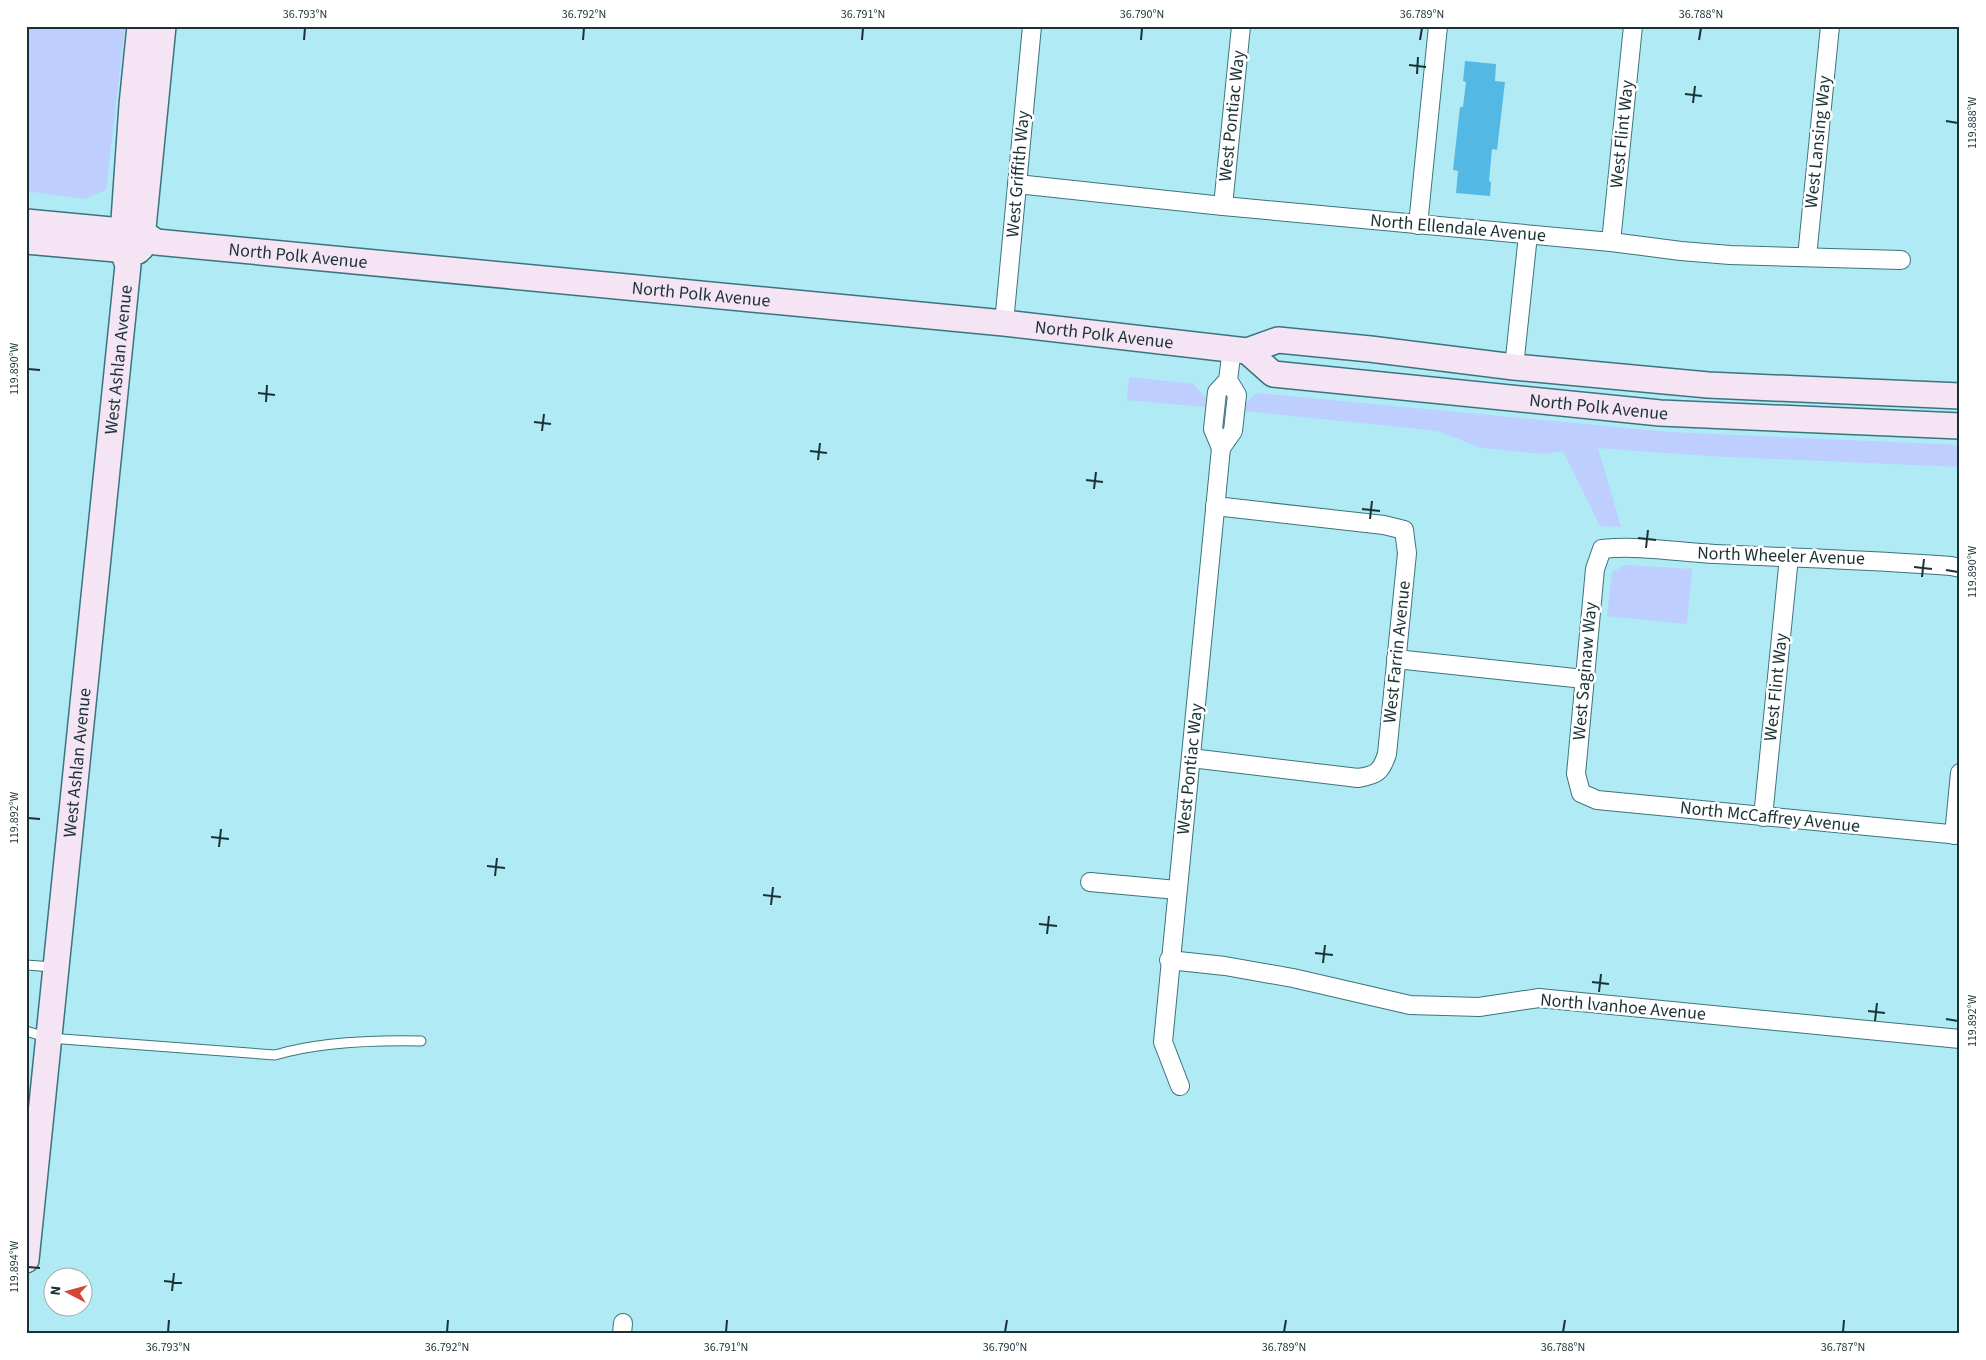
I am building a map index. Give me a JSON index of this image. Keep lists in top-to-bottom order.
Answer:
{
  "streets": {
    "main road": ["North Polk Avenue", "West Ashlan Avenue"],
    "street": [
      "West Pontiac Way",
      "West Flint Way",
      "West Lansing Way",
      "West Griffith Way",
      "North Ellendale Avenue",
      "North Wheeler Avenue",
      "West Farrin Avenue",
      "West Saginaw Way",
      "North McCaffrey Avenue",
      "North lvanhoe Avenue"
    ]
  },
  "crossings": [
    ["West Pontiac Way", "North Ellendale Avenue"],
    ["West Pontiac Way", "North Polk Avenue"],
    ["West Pontiac Way", "West Farrin Avenue"],
    ["West Pontiac Way", "North lvanhoe Avenue"],
    ["West Flint Way", "North Ellendale Avenue"],
    ["West Flint Way", "North Wheeler Avenue"],
    ["West Flint Way", "North McCaffrey Avenue"],
    ["West Lansing Way", "North Ellendale Avenue"],
    ["West Griffith Way", "North Ellendale Avenue"],
    ["West Griffith Way", "North Polk Avenue"],
    ["North Polk Avenue", "West Ashlan Avenue"],
    ["North Wheeler Avenue", "West Saginaw Way"],
    ["West Saginaw Way", "North McCaffrey Avenue"]
  ],
  "north": "left",
  "coordinates": [
    "36.793°N",
    "36.792°N",
    "36.791°N",
    "36.790°N",
    "36.789°N",
    "36.788°N",
    "119.888°W",
    "119.890°W",
    "119.892°W",
    "119.894°W",
    "36.787°N"
  ]
}
